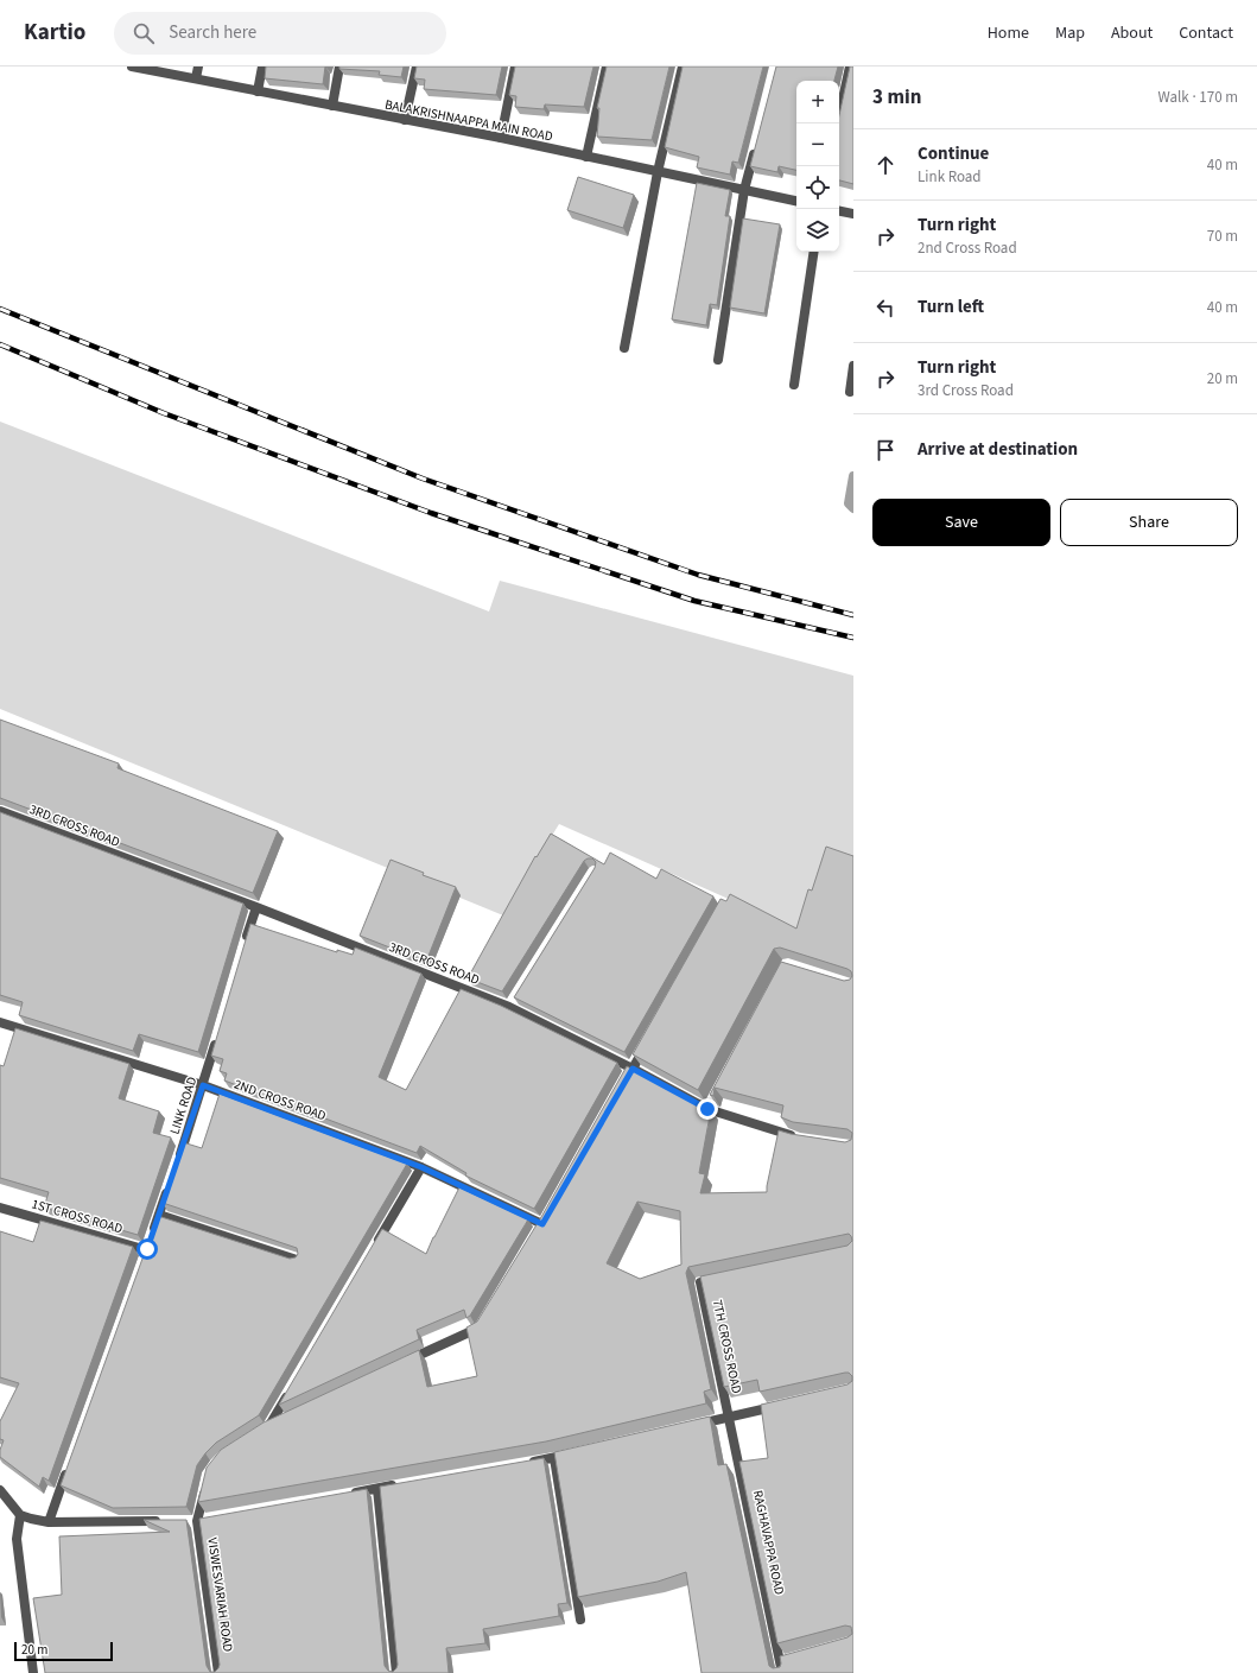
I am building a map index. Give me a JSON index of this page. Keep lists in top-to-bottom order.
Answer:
{
  "streets": {
    "street": [
      "BALAKRISHNAAPPA MAIN ROAD",
      "3RD CROSS ROAD",
      "2ND CROSS ROAD",
      "LINK ROAD",
      "1ST CROSS ROAD",
      "7TH CROSS ROAD",
      "RAGHAVAPPA ROAD",
      "VISWESVARIAH ROAD"
    ]
  },
  "crossings": [
    ["2ND CROSS ROAD", "LINK ROAD"],
    ["7TH CROSS ROAD", "RAGHAVAPPA ROAD"]
  ],
  "scale_bar": "20 m",
  "page": {
    "header": "Kartio",
    "search": "Search here",
    "nav": [
      "Home",
      "Map",
      "About",
      "Contact"
    ],
    "heading": ["3 min", "Walk · 170 m"],
    "map_buttons": ["+", "−"],
    "list": [
      ["Continue", "Link Road", "40 m"],
      ["Turn right", "2nd Cross Road", "70 m"],
      ["Turn left", "40 m"],
      ["Turn right", "3rd Cross Road", "20 m"],
      "Arrive at destination"
    ],
    "buttons": ["Save", "Share"],
    "scale": "20 m"
  }
}
